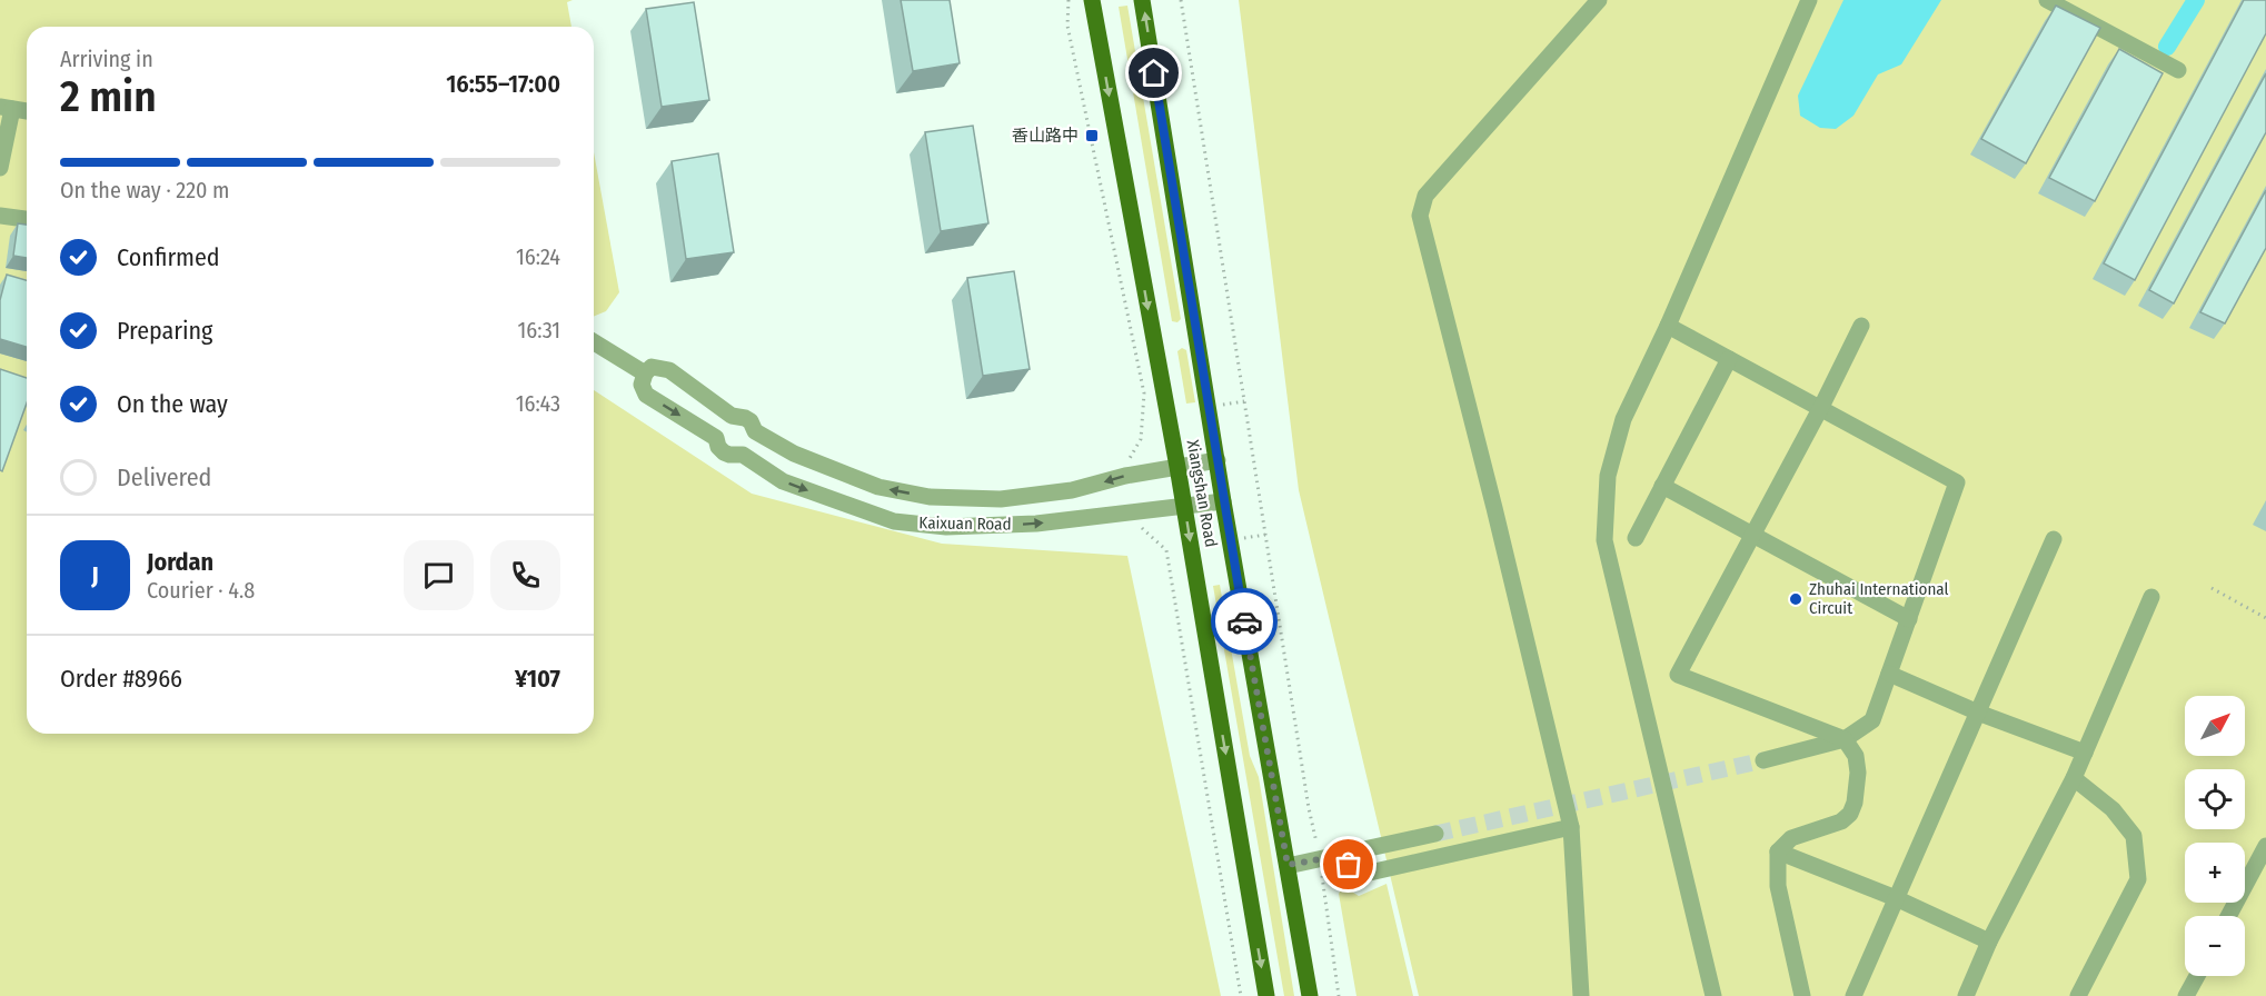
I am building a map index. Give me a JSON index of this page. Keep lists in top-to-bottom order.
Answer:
{
  "streets": {
    "main road": ["Xiangshan Road"],
    "street": ["Kaixuan Road"]
  },
  "crossings": [
    ["Xiangshan Road", "Kaixuan Road"]
  ],
  "places": {
    "transit": ["香山路中"],
    "other": ["Zhuhai International Circuit"]
  },
  "north": "top right",
  "page": {
    "heading": ["2 min", "Arriving in", "16:55–17:00"],
    "panel": [
      "Jordan",
      "Courier · 4.8",
      "Order #8966",
      "¥107"
    ],
    "bar": "On the way · 220 m",
    "list": [
      ["Confirmed", "16:24"],
      ["Preparing", "16:31"],
      ["On the way", "16:43"],
      "Delivered"
    ],
    "round": "J",
    "map_buttons": ["+", "−"]
  }
}
